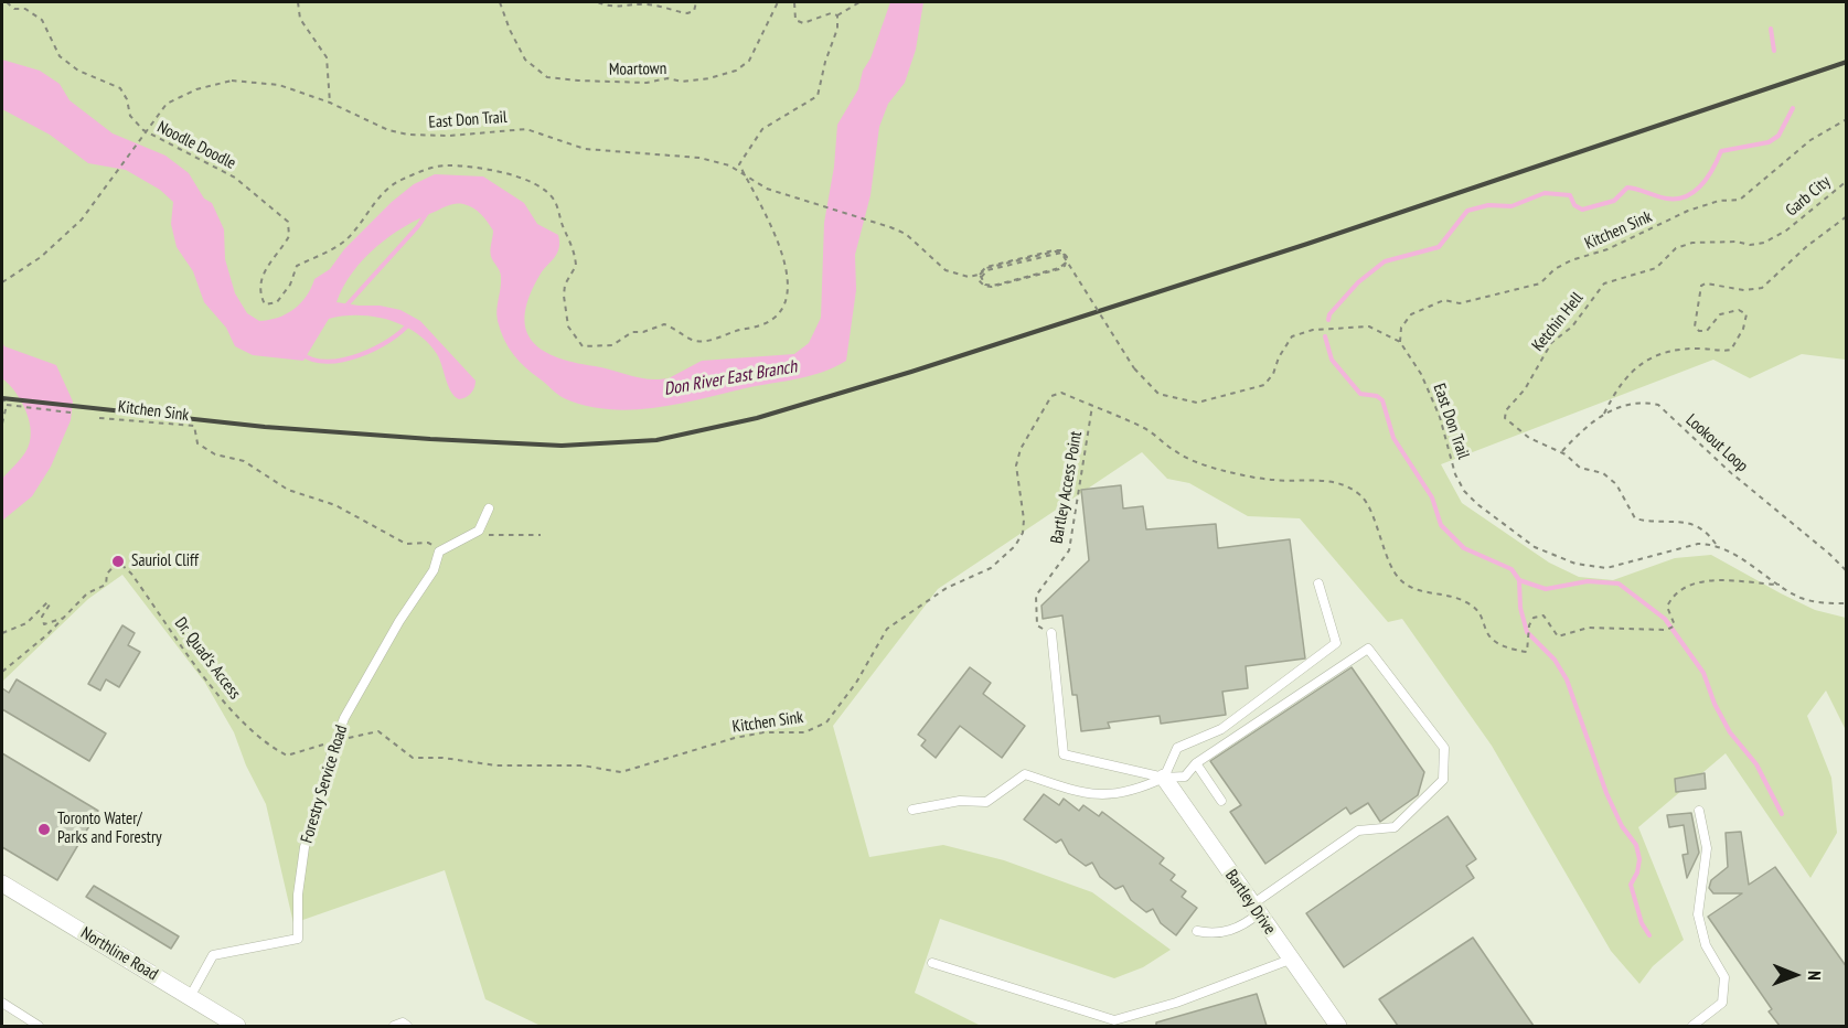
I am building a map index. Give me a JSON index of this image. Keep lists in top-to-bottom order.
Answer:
{
  "streets": {
    "street": ["Bartley Drive", "Northline Road"],
    "lane": ["Forestry Service Road"],
    "path": [
      "Moartown",
      "East Don Trail",
      "Noodle Doodle",
      "Garb City",
      "Kitchen Sink",
      "Ketchin Hell",
      "Lookout Loop",
      "Bartley Access Point",
      "Dr. Quad's Access"
    ]
  },
  "crossings": [
    ["East Don Trail", "Noodle Doodle"],
    ["East Don Trail", "Kitchen Sink"],
    ["East Don Trail", "Ketchin Hell"],
    ["Garb City", "Ketchin Hell"],
    ["Kitchen Sink", "Bartley Access Point"],
    ["Kitchen Sink", "Dr. Quad's Access"],
    ["Kitchen Sink", "Forestry Service Road"],
    ["Ketchin Hell", "Lookout Loop"],
    ["Dr. Quad's Access", "Forestry Service Road"],
    ["Forestry Service Road", "Northline Road"]
  ],
  "water": ["Don River East Branch"],
  "places": ["Sauriol Cliff", "Toronto Water/ Parks and Forestry"],
  "north": "right"
}
